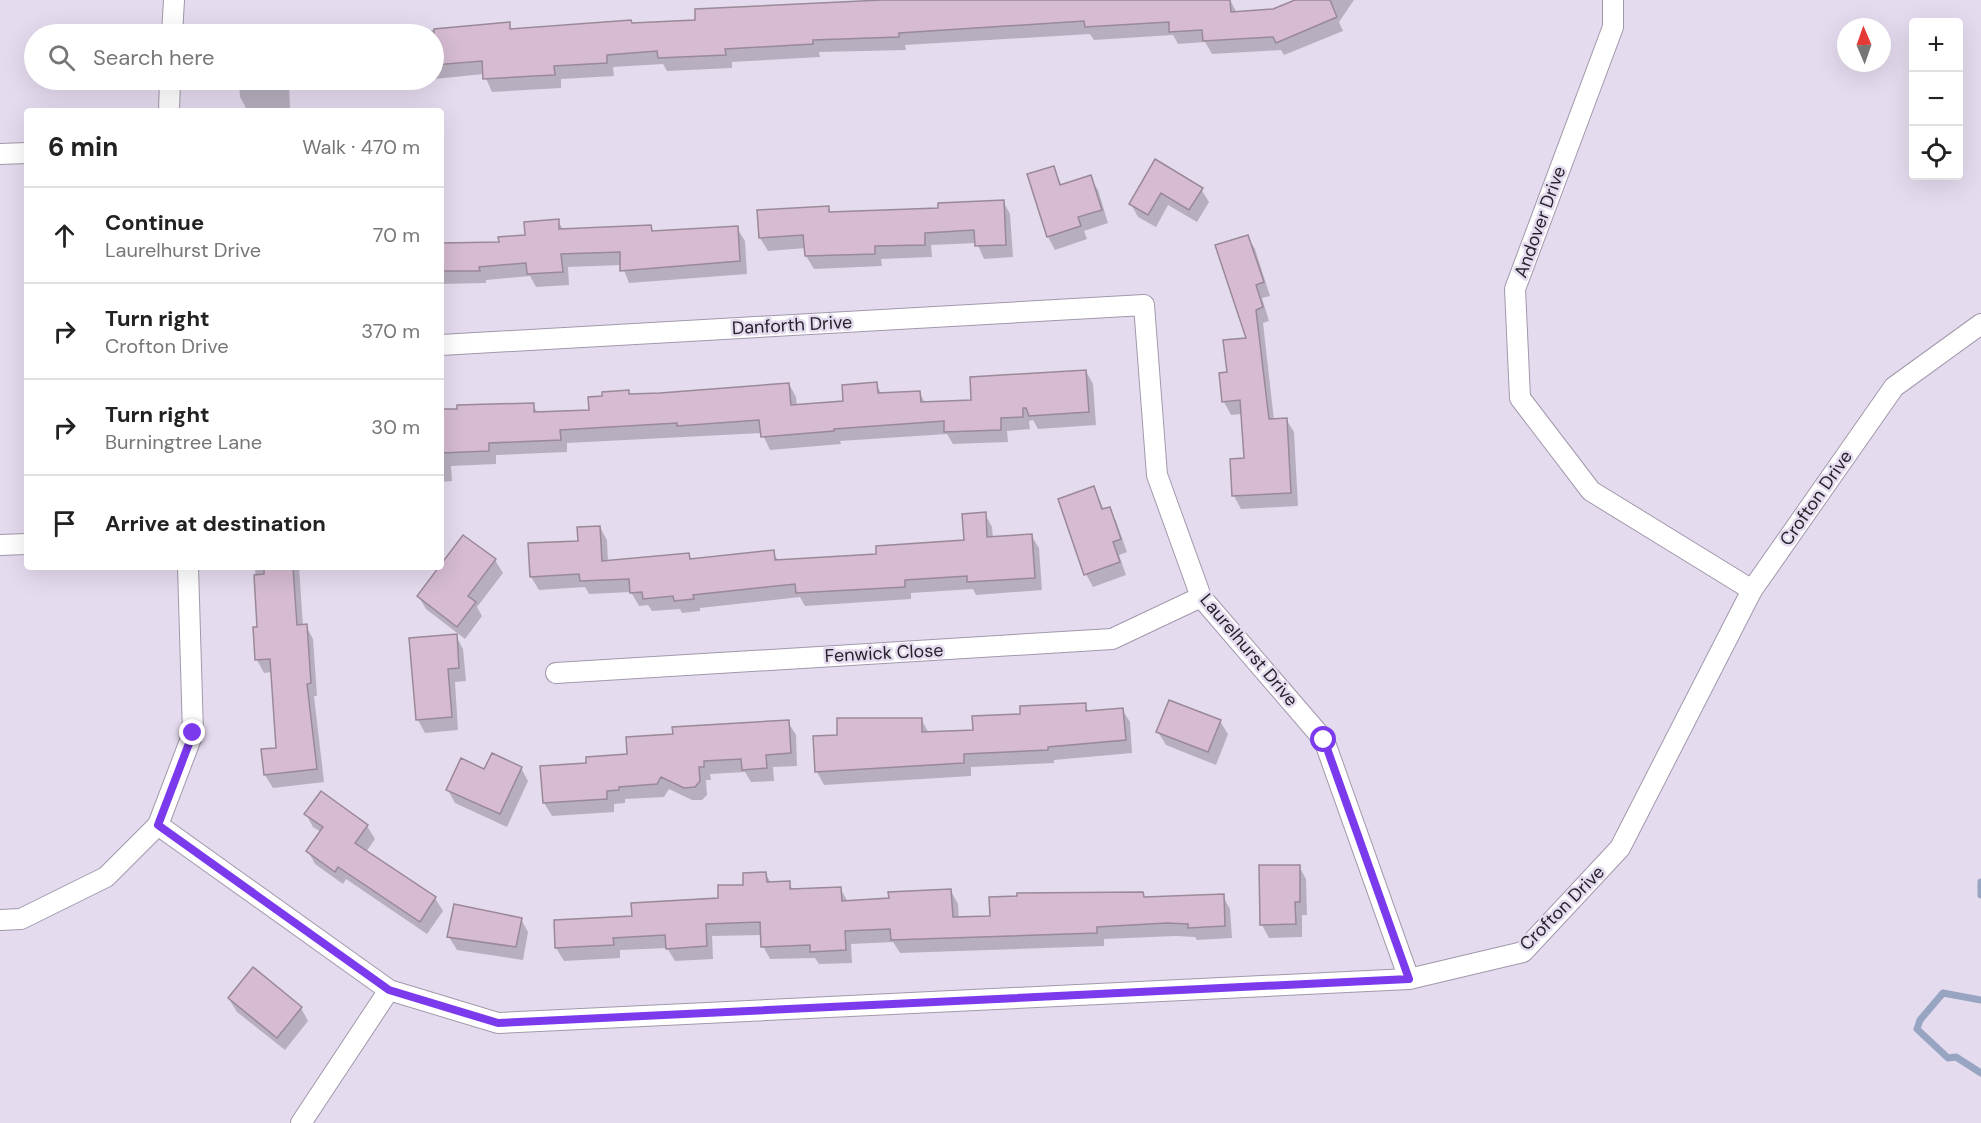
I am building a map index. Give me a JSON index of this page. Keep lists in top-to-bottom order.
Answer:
{
  "streets": {
    "street": [
      "Andover Drive",
      "Danforth Drive",
      "Crofton Drive",
      "Laurelhurst Drive",
      "Fenwick Close"
    ]
  },
  "crossings": [
    ["Andover Drive", "Crofton Drive"],
    ["Danforth Drive", "Laurelhurst Drive"],
    ["Crofton Drive", "Laurelhurst Drive"],
    ["Laurelhurst Drive", "Fenwick Close"]
  ],
  "north": "top",
  "page": {
    "map_buttons": ["+", "−"],
    "search": "Search here",
    "heading": ["6 min", "Walk · 470 m"],
    "list": [
      ["Continue", "Laurelhurst Drive", "70 m"],
      ["Turn right", "Crofton Drive", "370 m"],
      ["Turn right", "Burningtree Lane", "30 m"],
      "Arrive at destination"
    ]
  }
}
